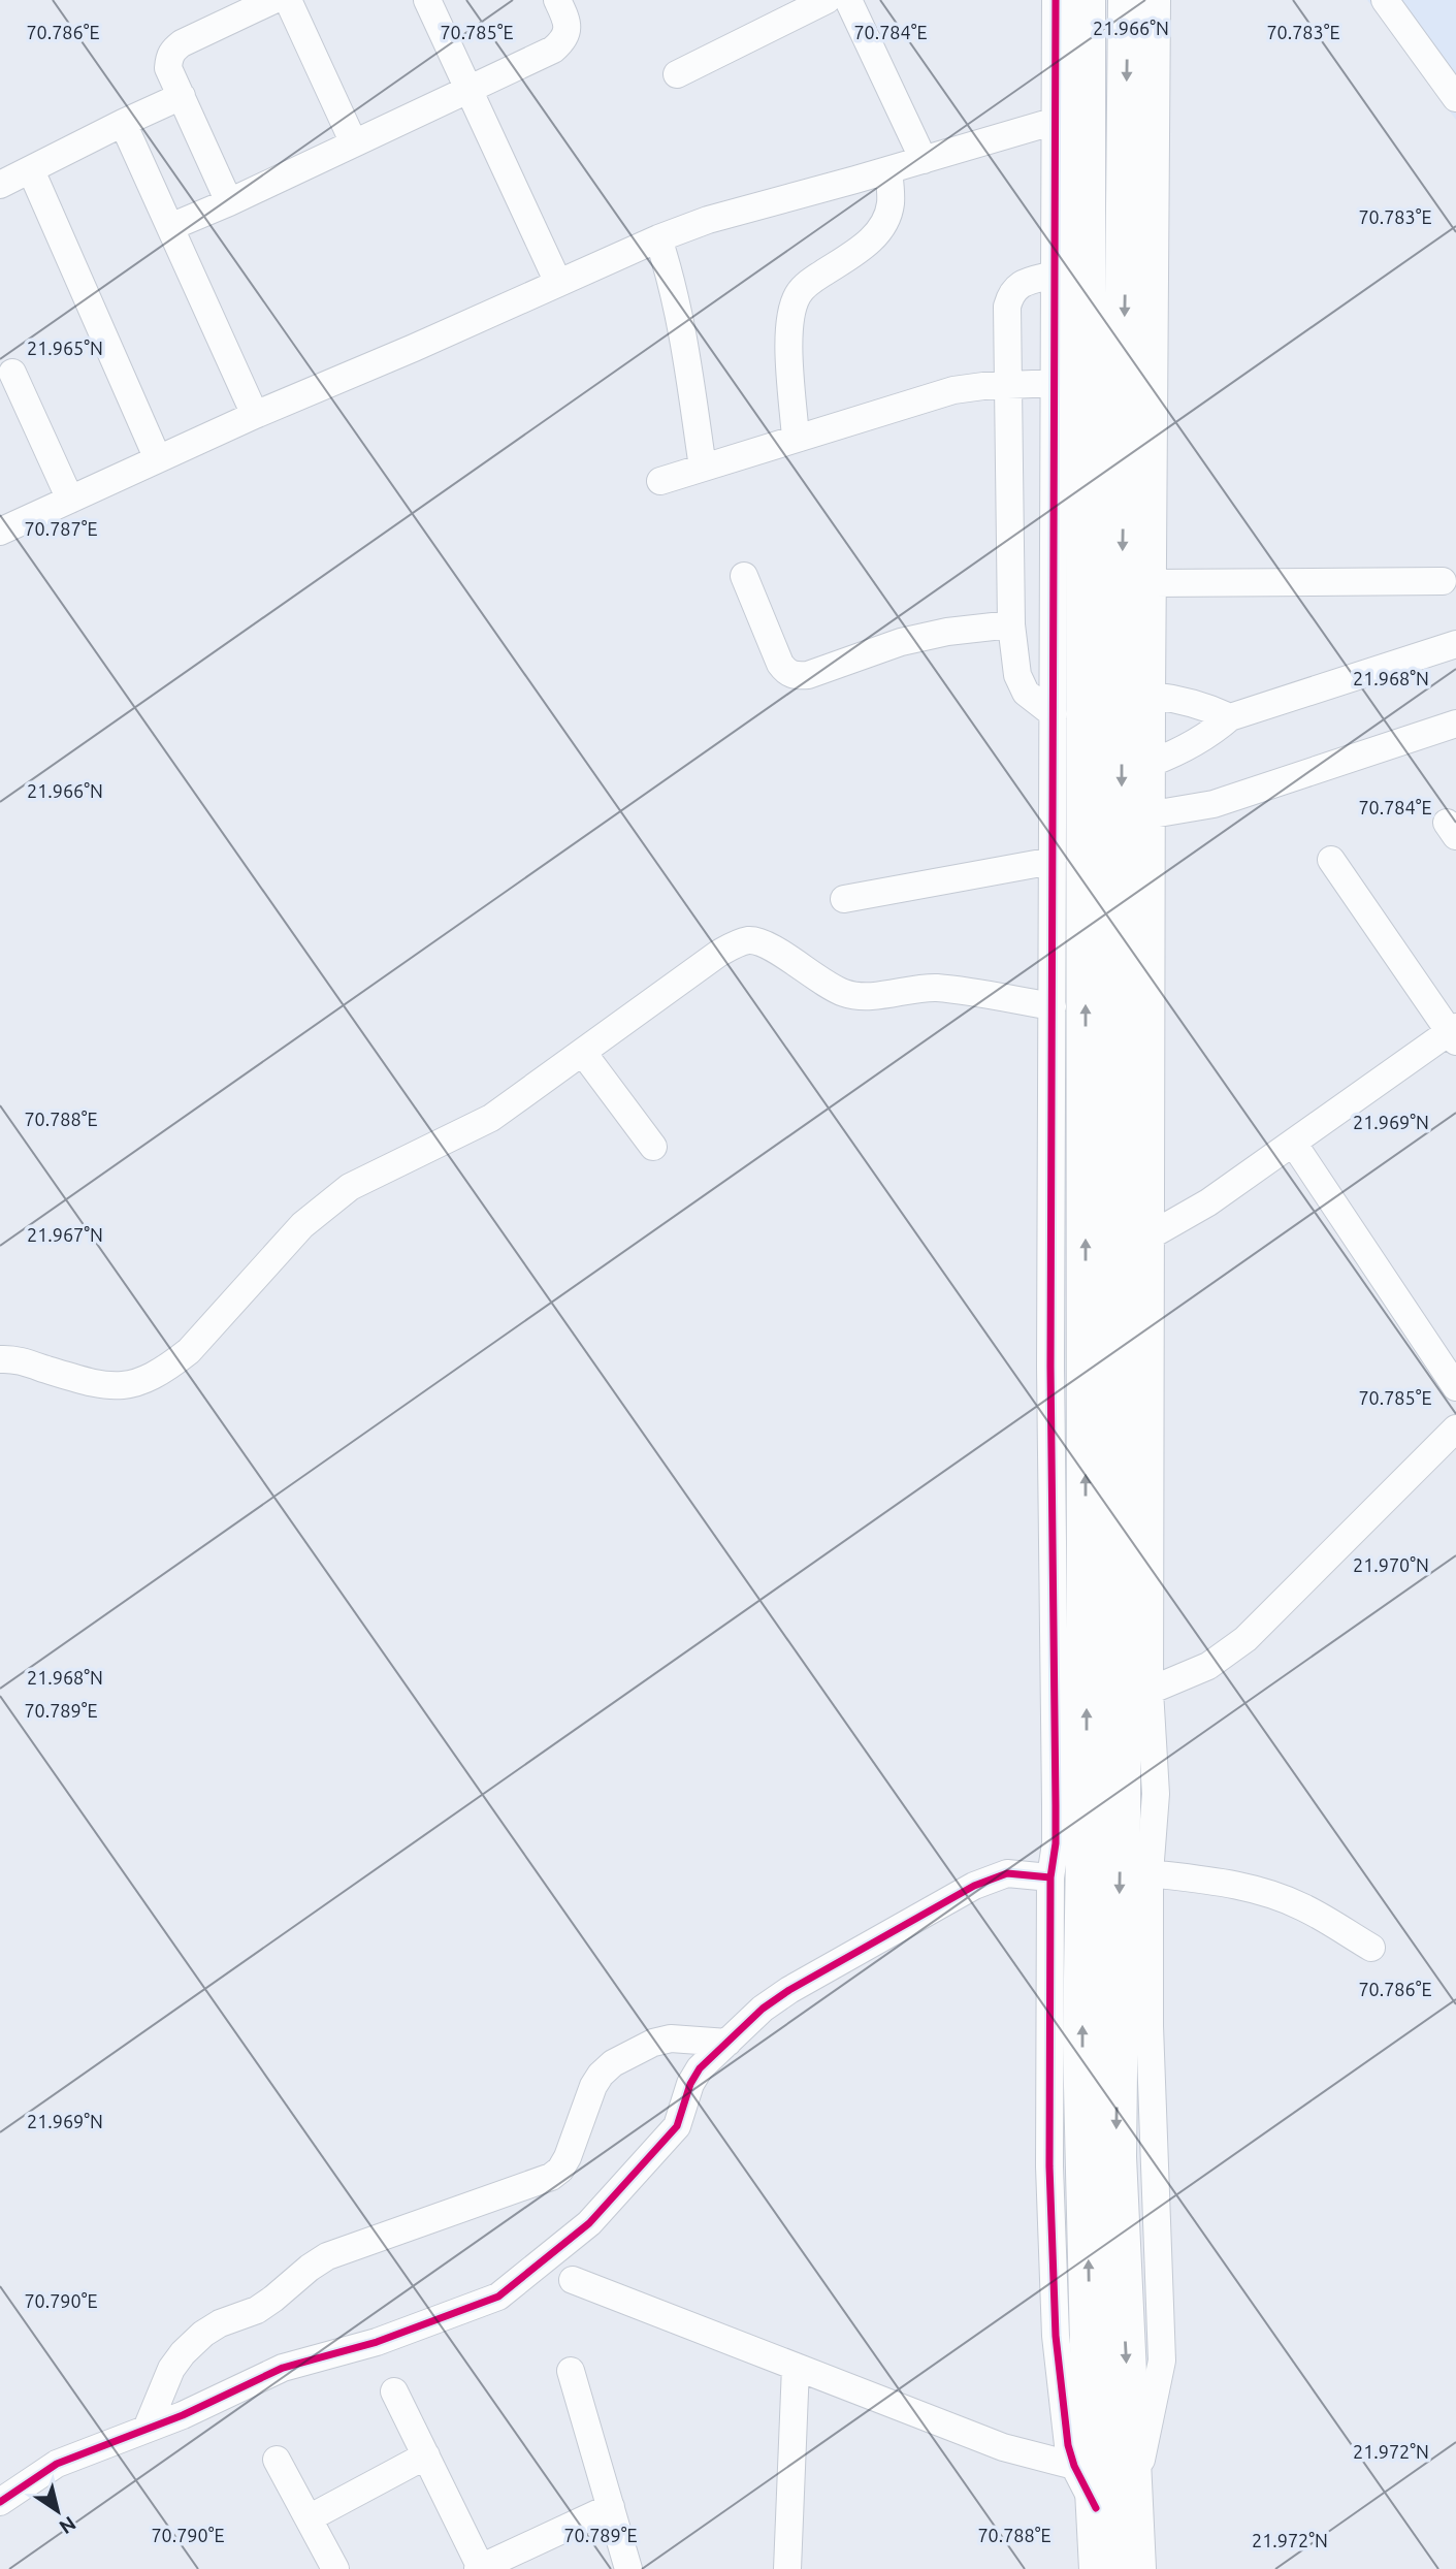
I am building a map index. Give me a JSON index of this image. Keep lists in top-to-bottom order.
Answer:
{
  "north": "bottom right",
  "coordinates": [
    "21.966°N",
    "70.786°E",
    "70.785°E",
    "70.784°E",
    "70.783°E",
    "21.965°N",
    "70.787°E",
    "21.968°N",
    "70.788°E",
    "21.969°N",
    "21.967°N",
    "21.970°N",
    "70.789°E",
    "70.790°E",
    "21.972°N"
  ]
}
